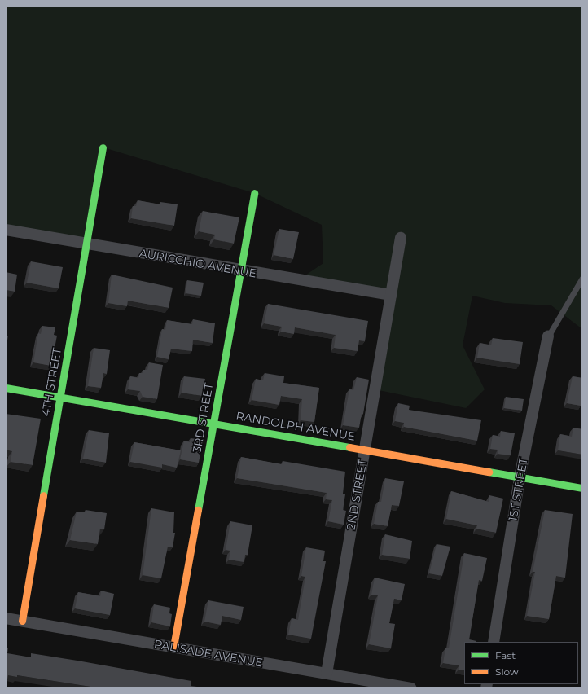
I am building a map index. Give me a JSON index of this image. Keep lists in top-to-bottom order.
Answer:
{
  "streets": {
    "street": [
      "AURICCHIO AVENUE",
      "4TH STREET",
      "3RD STREET",
      "RANDOLPH AVENUE",
      "1ST STREET",
      "2ND STREET",
      "PALISADE AVENUE"
    ]
  },
  "crossings": [
    ["AURICCHIO AVENUE", "4TH STREET"],
    ["AURICCHIO AVENUE", "3RD STREET"],
    ["AURICCHIO AVENUE", "2ND STREET"],
    ["4TH STREET", "RANDOLPH AVENUE"],
    ["4TH STREET", "PALISADE AVENUE"],
    ["3RD STREET", "RANDOLPH AVENUE"],
    ["3RD STREET", "PALISADE AVENUE"],
    ["RANDOLPH AVENUE", "1ST STREET"],
    ["RANDOLPH AVENUE", "2ND STREET"],
    ["2ND STREET", "PALISADE AVENUE"]
  ],
  "legend": ["Fast", "Slow"]
}
